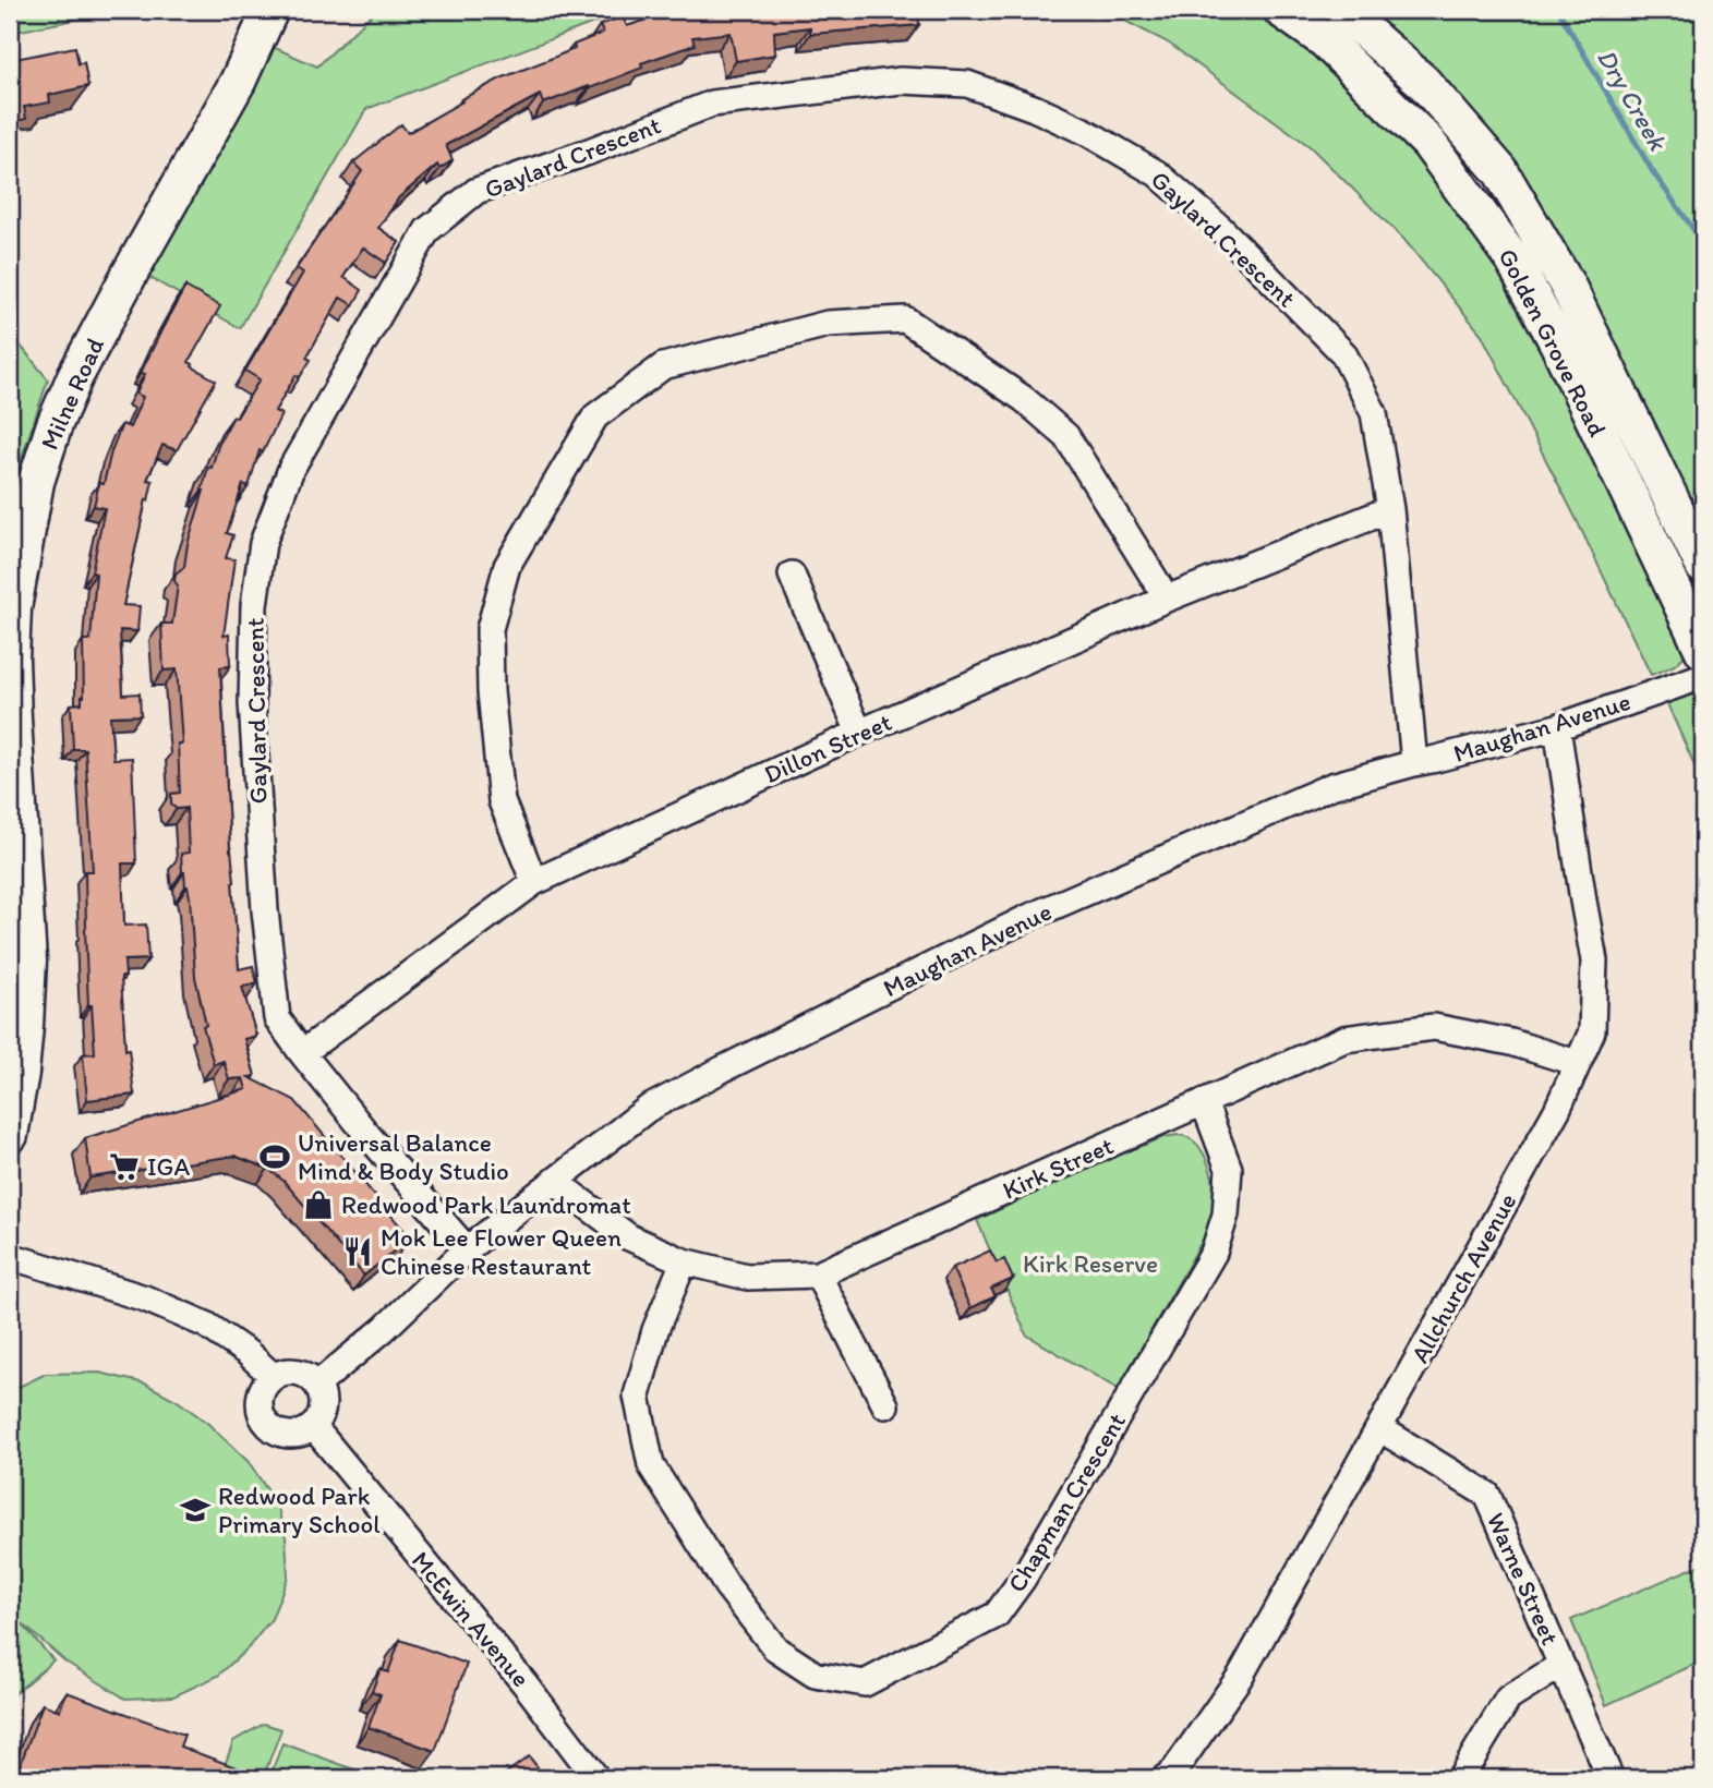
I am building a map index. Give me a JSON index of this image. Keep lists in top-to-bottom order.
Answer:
{
  "streets": {
    "main road": ["Golden Grove Road", "Milne Road"],
    "street": [
      "Gaylard Crescent",
      "Maughan Avenue",
      "Dillon Street",
      "Kirk Street",
      "Allchurch Avenue",
      "Chapman Crescent",
      "Warne Street",
      "McEwin Avenue"
    ]
  },
  "crossings": [
    ["Gaylard Crescent", "Maughan Avenue"],
    ["Gaylard Crescent", "Dillon Street"],
    ["Maughan Avenue", "Kirk Street"],
    ["Maughan Avenue", "Allchurch Avenue"],
    ["Maughan Avenue", "McEwin Avenue"],
    ["Kirk Street", "Allchurch Avenue"],
    ["Kirk Street", "Chapman Crescent"],
    ["Allchurch Avenue", "Warne Street"]
  ],
  "water": ["Dry Creek"],
  "parks": ["Kirk Reserve"],
  "places": {
    "sports": ["Universal Balance Mind & Body Studio"],
    "supermarket": ["IGA"],
    "shop": ["Redwood Park Laundromat"],
    "restaurant": ["Mok Lee Flower Queen Chinese Restaurant"],
    "school or university": ["Redwood Park Primary School"]
  }
}
